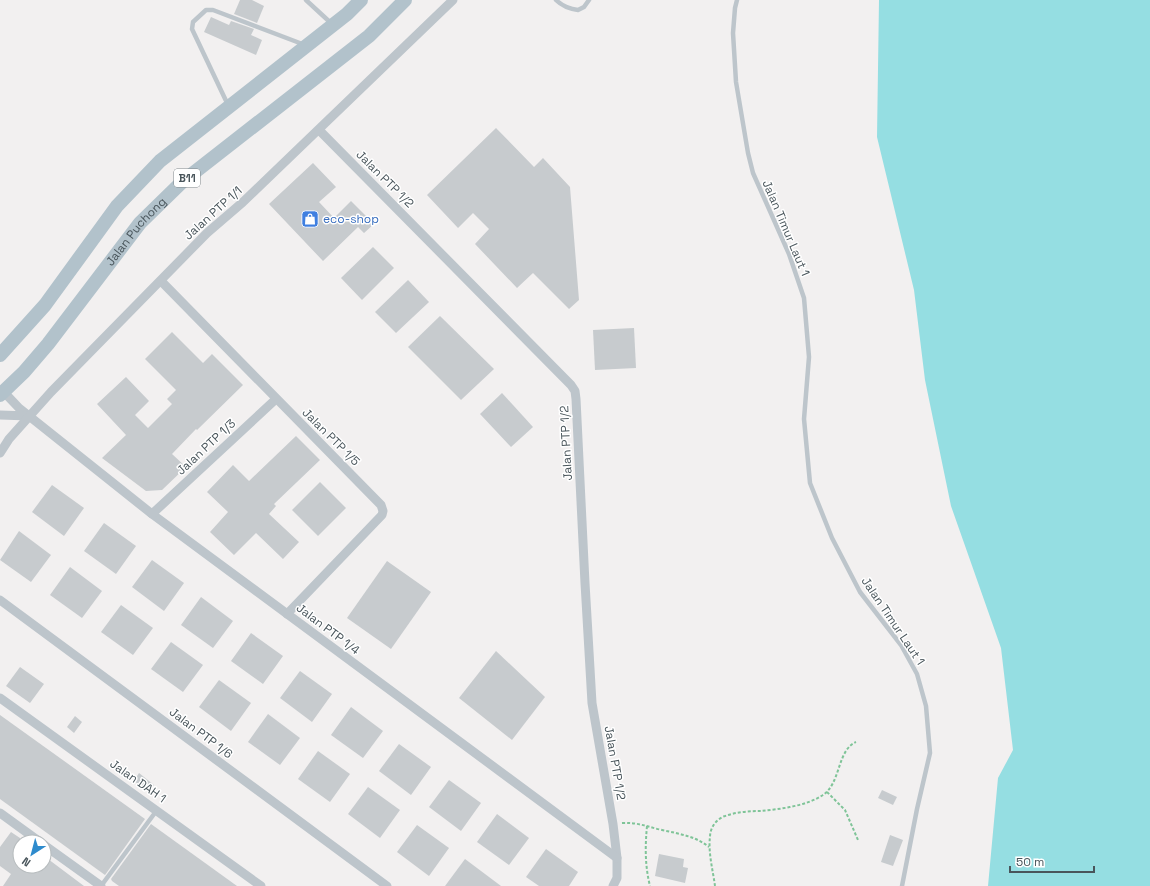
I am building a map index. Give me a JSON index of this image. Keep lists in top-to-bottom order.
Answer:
{
  "streets": {
    "main road": ["B11", "Jalan Puchong"],
    "street": [
      "Jalan PTP 1/2",
      "Jalan PTP 1/1",
      "Jalan PTP 1/5",
      "Jalan PTP 1/3",
      "Jalan PTP 1/4",
      "Jalan PTP 1/6",
      "Jalan DAH 1"
    ],
    "lane": ["Jalan Timur Laut 1"]
  },
  "crossings": [
    ["Jalan PTP 1/2", "Jalan PTP 1/1"],
    ["Jalan PTP 1/2", "Jalan PTP 1/4"],
    ["Jalan PTP 1/1", "Jalan PTP 1/5"],
    ["Jalan PTP 1/1", "Jalan PTP 1/4"],
    ["Jalan Puchong", "Jalan PTP 1/4"],
    ["Jalan PTP 1/5", "Jalan PTP 1/3"],
    ["Jalan PTP 1/5", "Jalan PTP 1/4"],
    ["Jalan PTP 1/3", "Jalan PTP 1/4"]
  ],
  "places": {
    "shop": ["eco-shop"]
  },
  "scale_bar": "50 m",
  "north": "bottom left"
}
